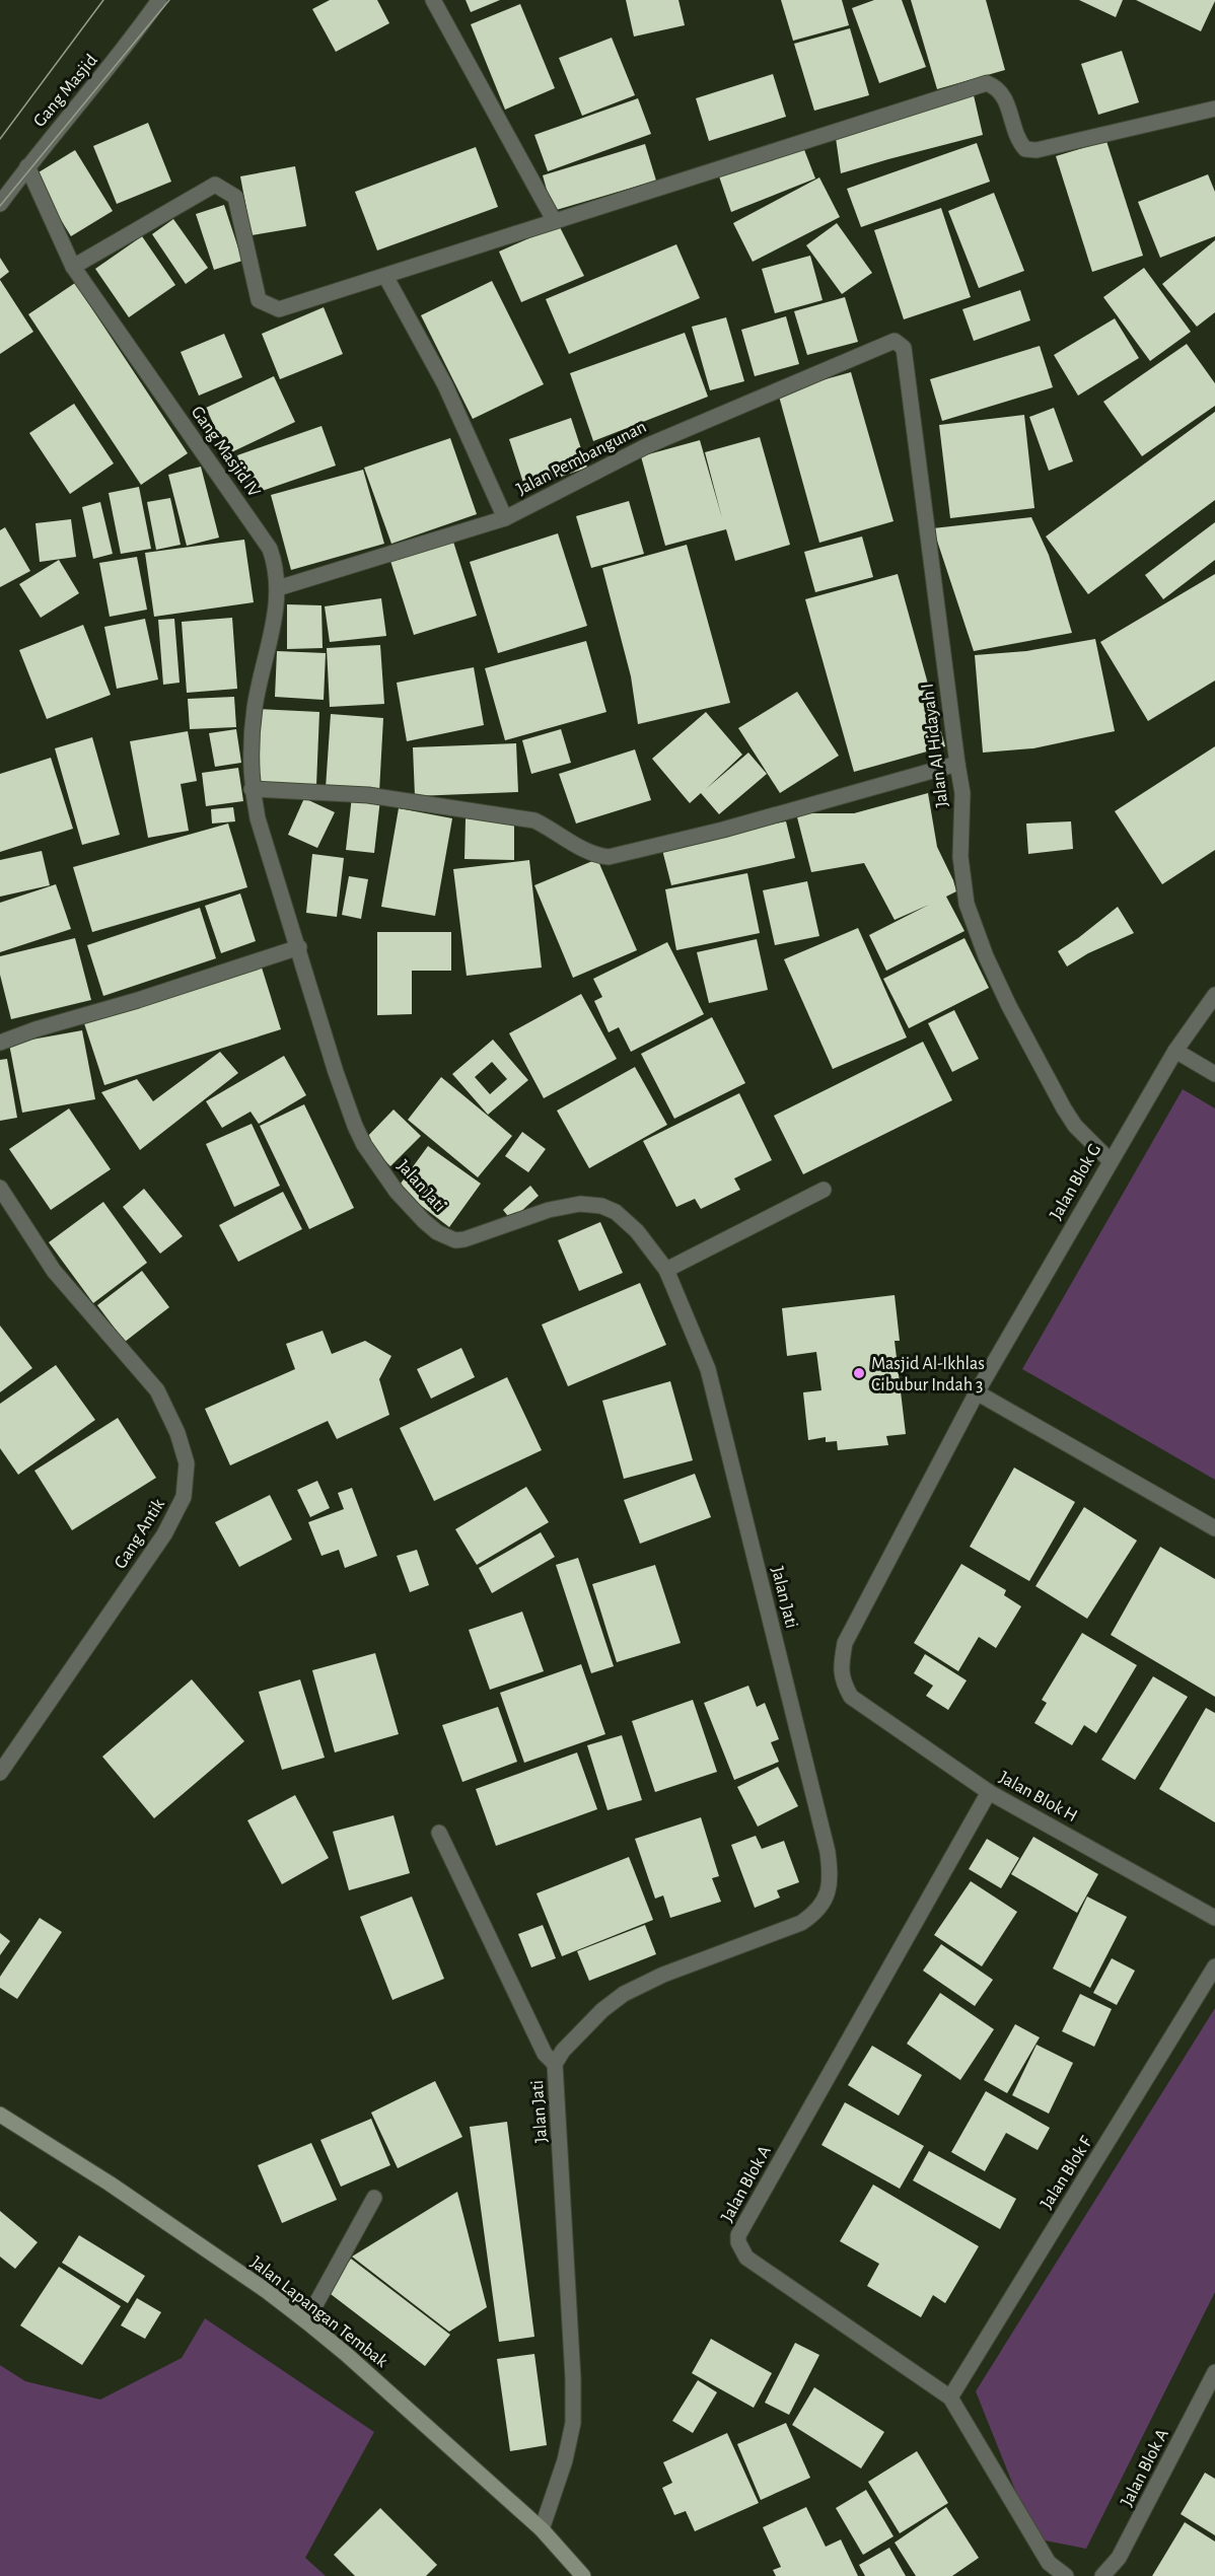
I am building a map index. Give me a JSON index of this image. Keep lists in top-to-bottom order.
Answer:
{
  "streets": {
    "street": [
      "Gang Masjid",
      "Gang Masjid IV",
      "Jalan Pembangunan",
      "Jalan Al Hidayah I",
      "Jalan Blok G",
      "Jalan Jati",
      "Gang Antik",
      "Jalan Blok H",
      "Jalan Blok F",
      "Jalan Blok A",
      "Jalan Lapangan Tembak"
    ]
  },
  "crossings": [
    ["Gang Masjid", "Gang Masjid IV"],
    ["Gang Masjid IV", "Jalan Pembangunan"],
    ["Gang Masjid IV", "Jalan Jati"],
    ["Jalan Pembangunan", "Jalan Al Hidayah I"],
    ["Jalan Al Hidayah I", "Jalan Blok G"],
    ["Jalan Blok G", "Jalan Blok H"],
    ["Jalan Jati", "Jalan Lapangan Tembak"],
    ["Jalan Blok H", "Jalan Blok A"],
    ["Jalan Blok F", "Jalan Blok A"]
  ],
  "places": ["Masjid Al-Ikhlas Cibubur Indah 3"]
}
